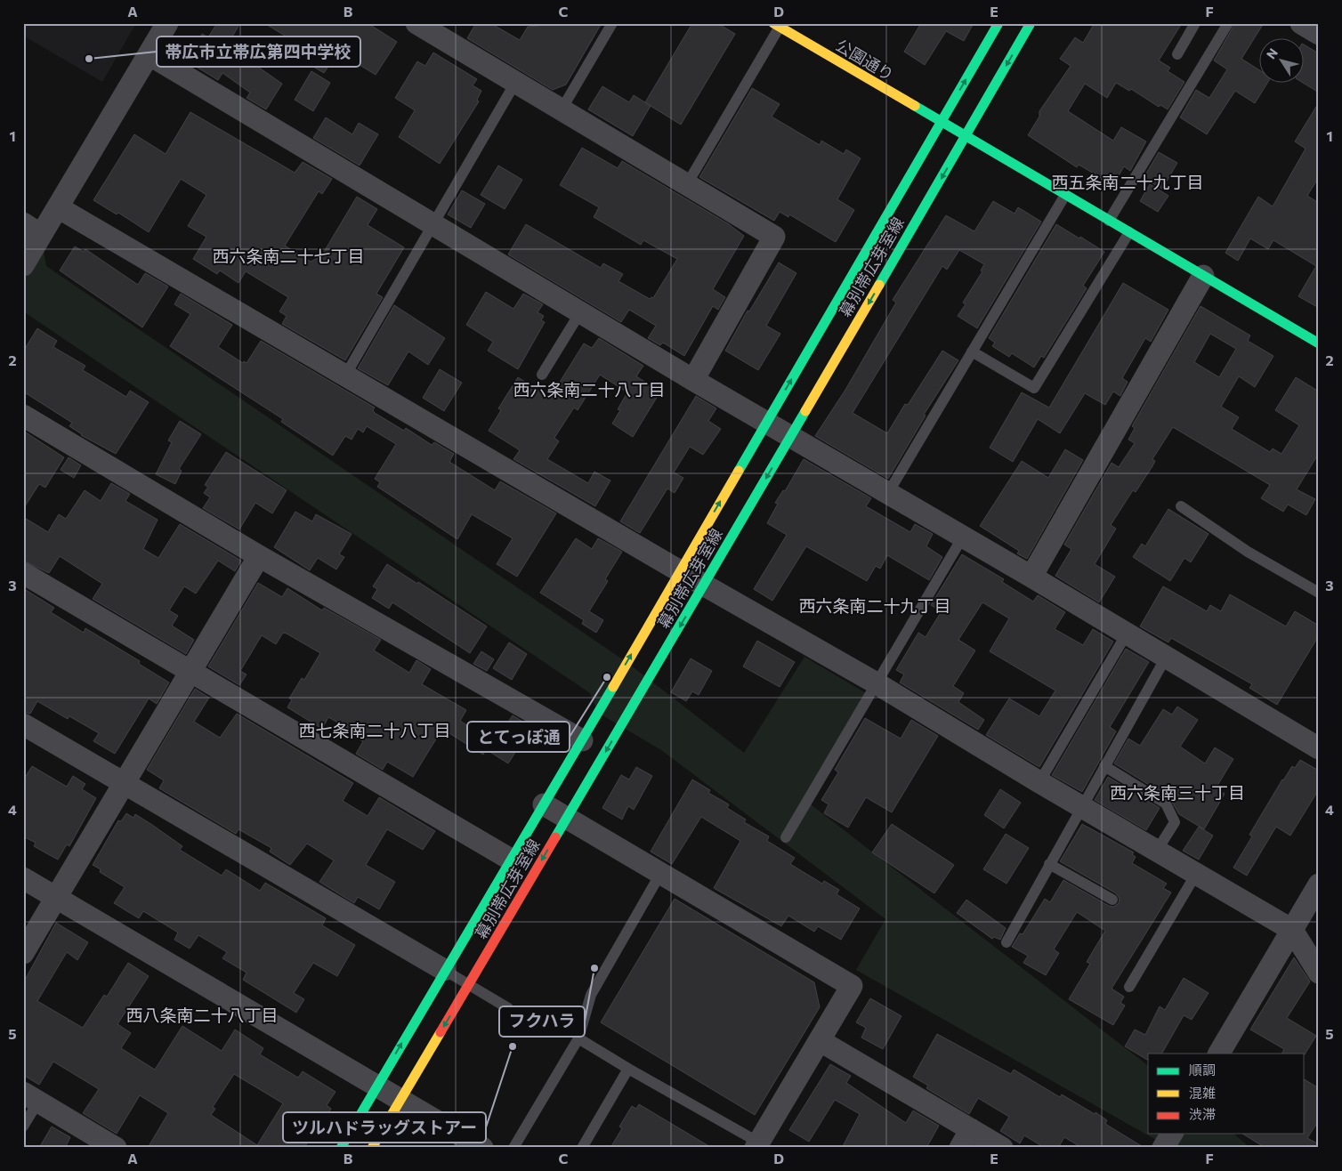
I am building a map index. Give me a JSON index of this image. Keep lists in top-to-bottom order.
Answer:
{
  "streets": {
    "main road": ["公園通り", "幕別帯広芽室線"]
  },
  "crossings": [
    ["公園通り", "幕別帯広芽室線"]
  ],
  "districts": [
    "西五条南二十九丁目",
    "西六条南二十七丁目",
    "西六条南二十八丁目",
    "西六条南二十九丁目",
    "西七条南二十八丁目",
    "西六条南三十丁目",
    "西八条南二十八丁目"
  ],
  "places": [
    "帯広市立帯広第四中学校",
    "とてっぽ通",
    "フクハラ",
    "ツルハドラッグストアー"
  ],
  "legend": ["順調", "混雑", "渋滞"],
  "north": "top left",
  "grid": {
    "columns": [
      "A",
      "B",
      "C",
      "D",
      "E",
      "F"
    ],
    "rows": [
      "1",
      "2",
      "3",
      "4",
      "5"
    ]
  }
}
